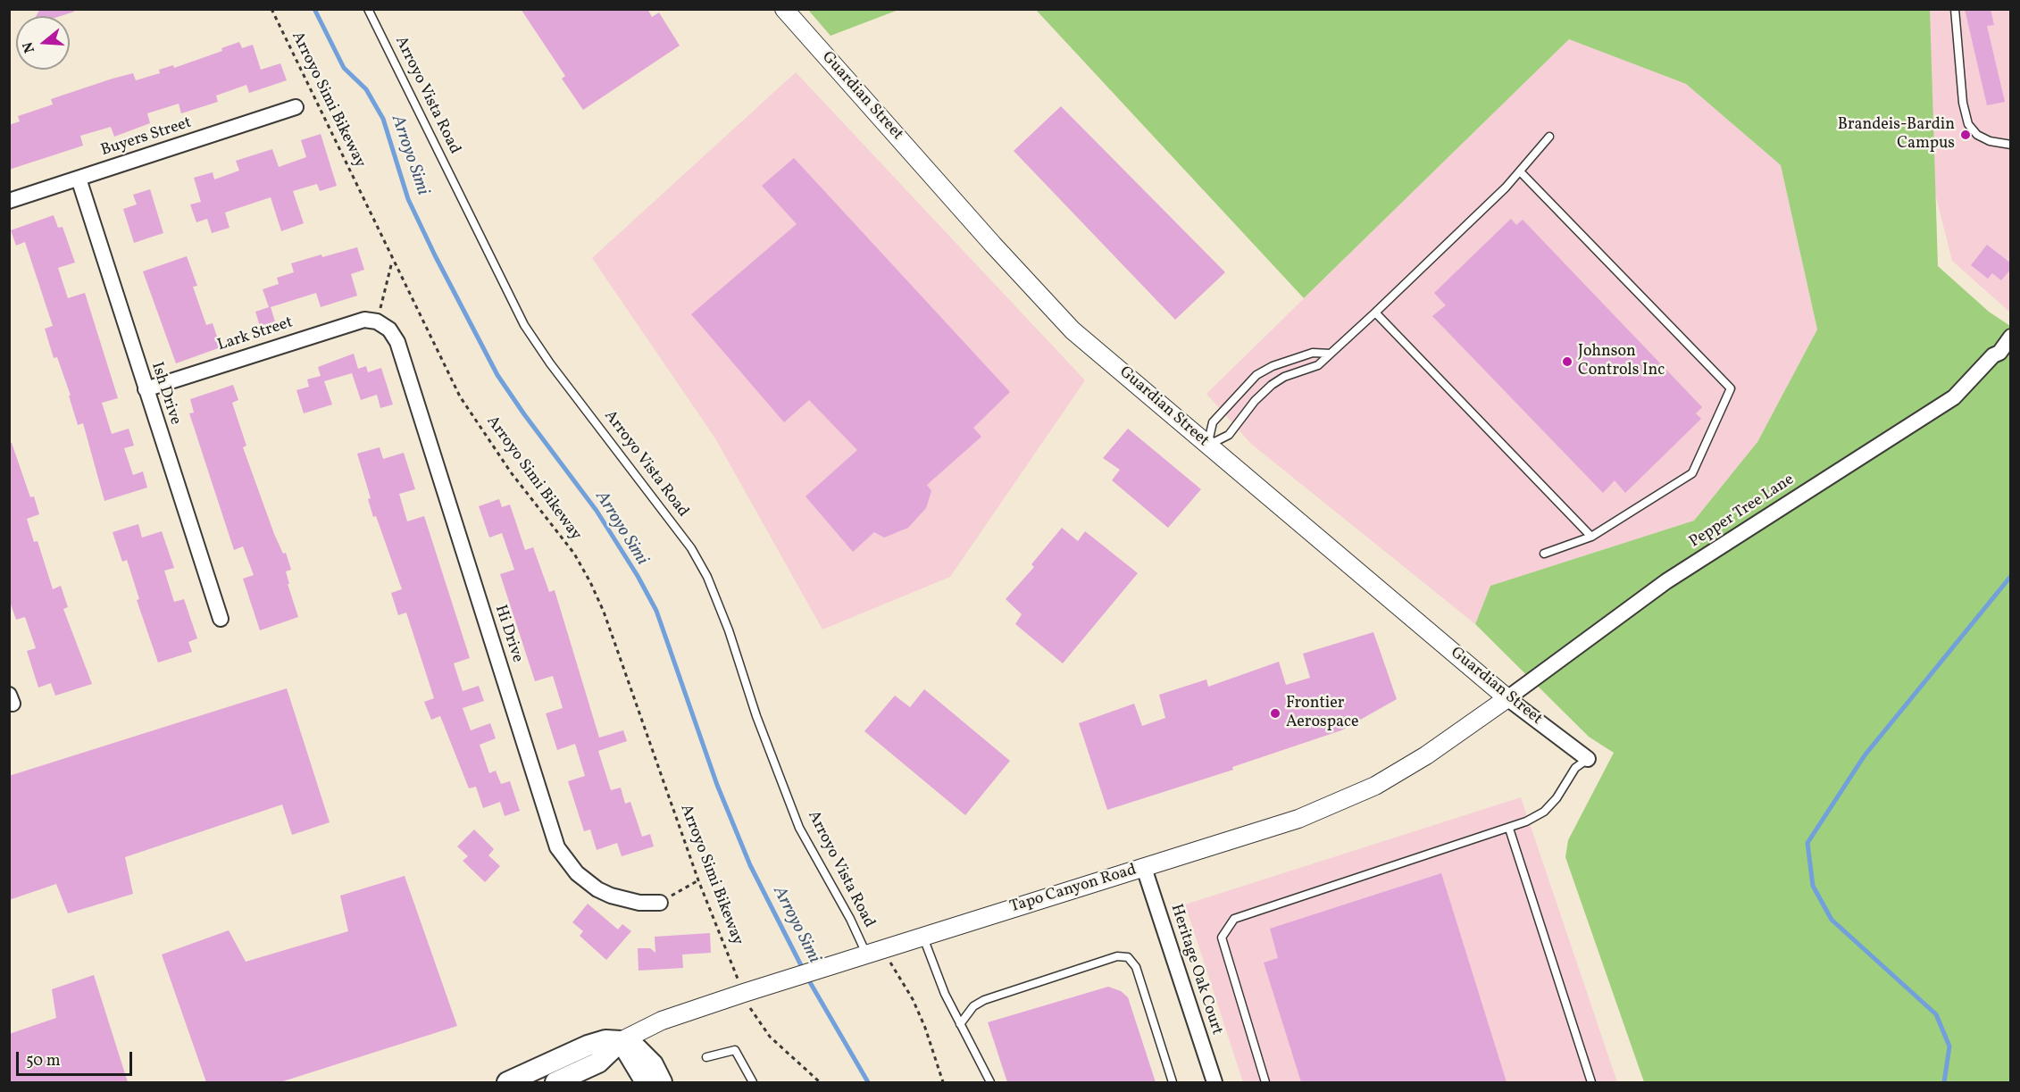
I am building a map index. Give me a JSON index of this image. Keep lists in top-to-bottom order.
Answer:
{
  "streets": {
    "main road": ["Tapo Canyon Road"],
    "street": [
      "Guardian Street",
      "Buyers Street",
      "Lark Street",
      "Ish Drive",
      "Pepper Tree Lane",
      "Hi Drive",
      "Heritage Oak Court"
    ],
    "lane": ["Arroyo Vista Road"],
    "path": ["Arroyo Simi Bikeway"]
  },
  "crossings": [
    ["Arroyo Vista Road", "Tapo Canyon Road"],
    ["Guardian Street", "Pepper Tree Lane"],
    ["Guardian Street", "Tapo Canyon Road"],
    ["Buyers Street", "Ish Drive"],
    ["Lark Street", "Ish Drive"],
    ["Lark Street", "Hi Drive"],
    ["Pepper Tree Lane", "Tapo Canyon Road"],
    ["Tapo Canyon Road", "Heritage Oak Court"]
  ],
  "water": ["Arroyo Simi"],
  "places": ["Brandeis-Bardin Campus", "Johnson Controls Inc", "Frontier Aerospace"],
  "scale_bar": "50 m",
  "north": "left"
}
